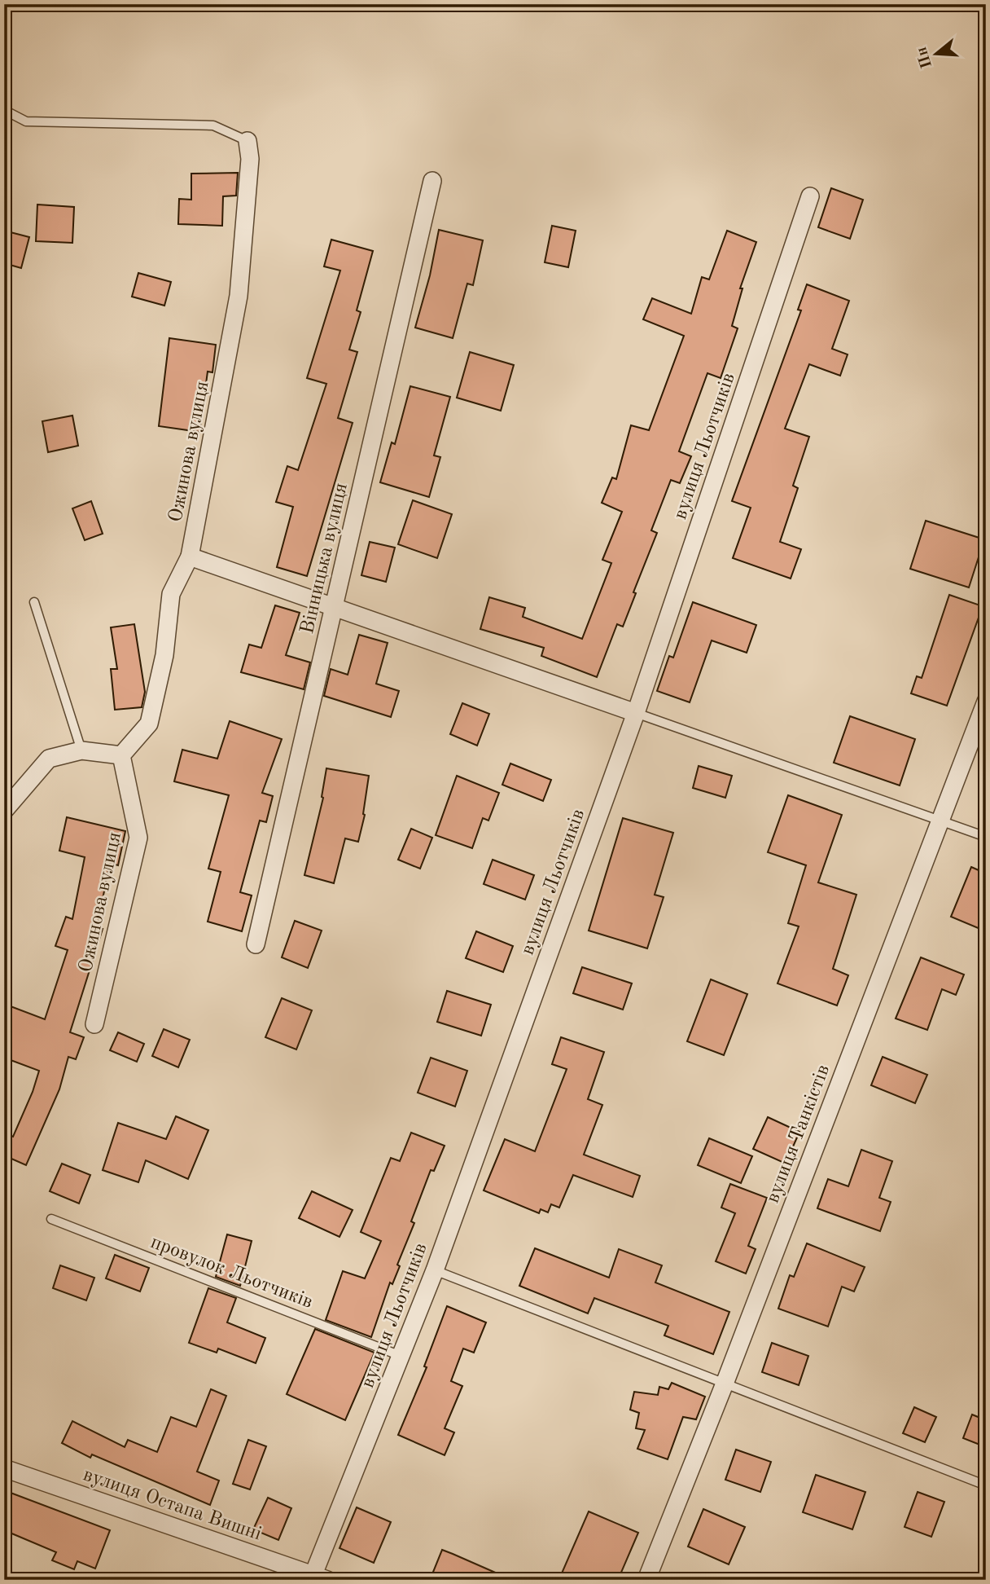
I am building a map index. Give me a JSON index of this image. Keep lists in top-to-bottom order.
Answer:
{
  "streets": {
    "street": [
      "вулиця Льотчиків",
      "Ожинова вулиця",
      "Вінницька вулиця",
      "вулиця Танкістів",
      "вулиця Остапа Вишні"
    ],
    "lane": ["провулок Льотчиків"]
  },
  "crossings": [
    ["вулиця Льотчиків", "провулок Льотчиків"],
    ["вулиця Льотчиків", "вулиця Остапа Вишні"]
  ],
  "north": "left"
}
